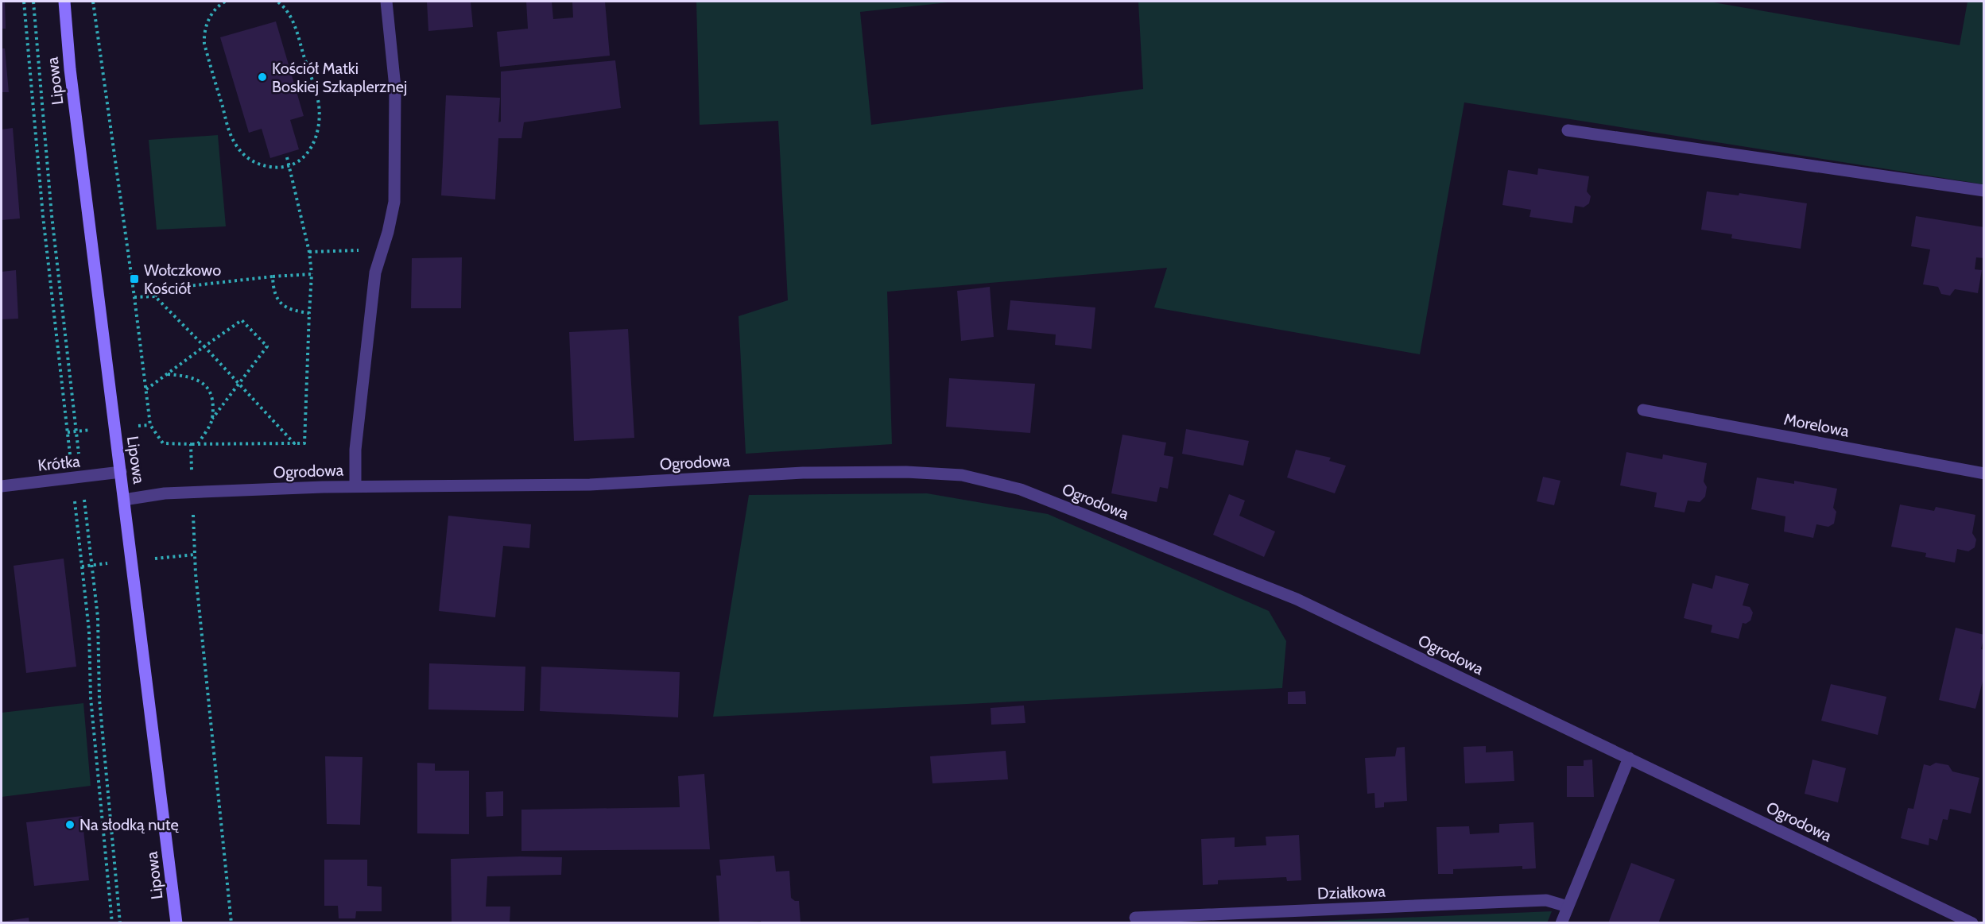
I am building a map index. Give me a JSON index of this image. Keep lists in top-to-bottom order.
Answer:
{
  "streets": {
    "street": [
      "Lipowa",
      "Morelowa",
      "Ogrodowa",
      "Krótka",
      "Działkowa"
    ]
  },
  "crossings": [
    ["Lipowa", "Ogrodowa"],
    ["Lipowa", "Krótka"]
  ],
  "places": {
    "other": ["Kościół Matki Boskiej Szkaplerznej", "Na słodką nutę"],
    "transit": ["Wołczkowo Kościół"]
  }
}
